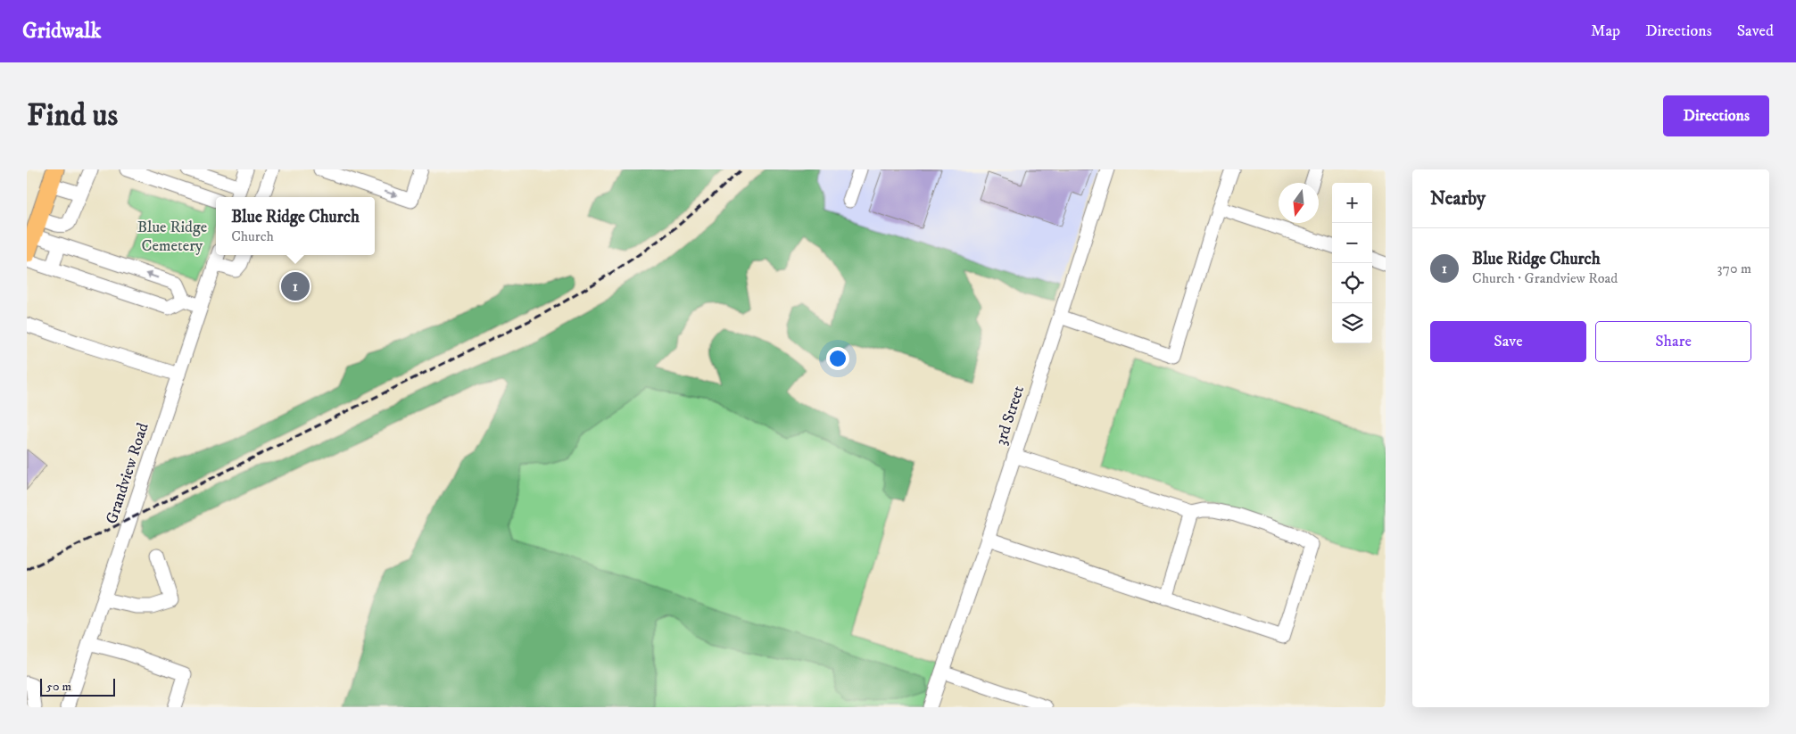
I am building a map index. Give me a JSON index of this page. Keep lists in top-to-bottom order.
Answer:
{
  "streets": {
    "street": ["3rd Street", "Grandview Road"]
  },
  "parks": ["Blue Ridge Cemetery"],
  "scale_bar": "50 m",
  "north": "bottom",
  "page": {
    "header": "Gridwalk",
    "nav": ["Map", "Directions", "Saved"],
    "buttons": [
      "Directions",
      ["Save", "Share"]
    ],
    "title": "Find us",
    "heading": "Nearby",
    "map_buttons": ["+", "−"],
    "popup": ["Blue Ridge Church", "Church"],
    "list": [
      {
        "mark": "1",
        "name": "Blue Ridge Church",
        "note": "Church · Grandview Road",
        "value": "370 m"
      }
    ],
    "pins": "1",
    "scale": "50 m"
  }
}
